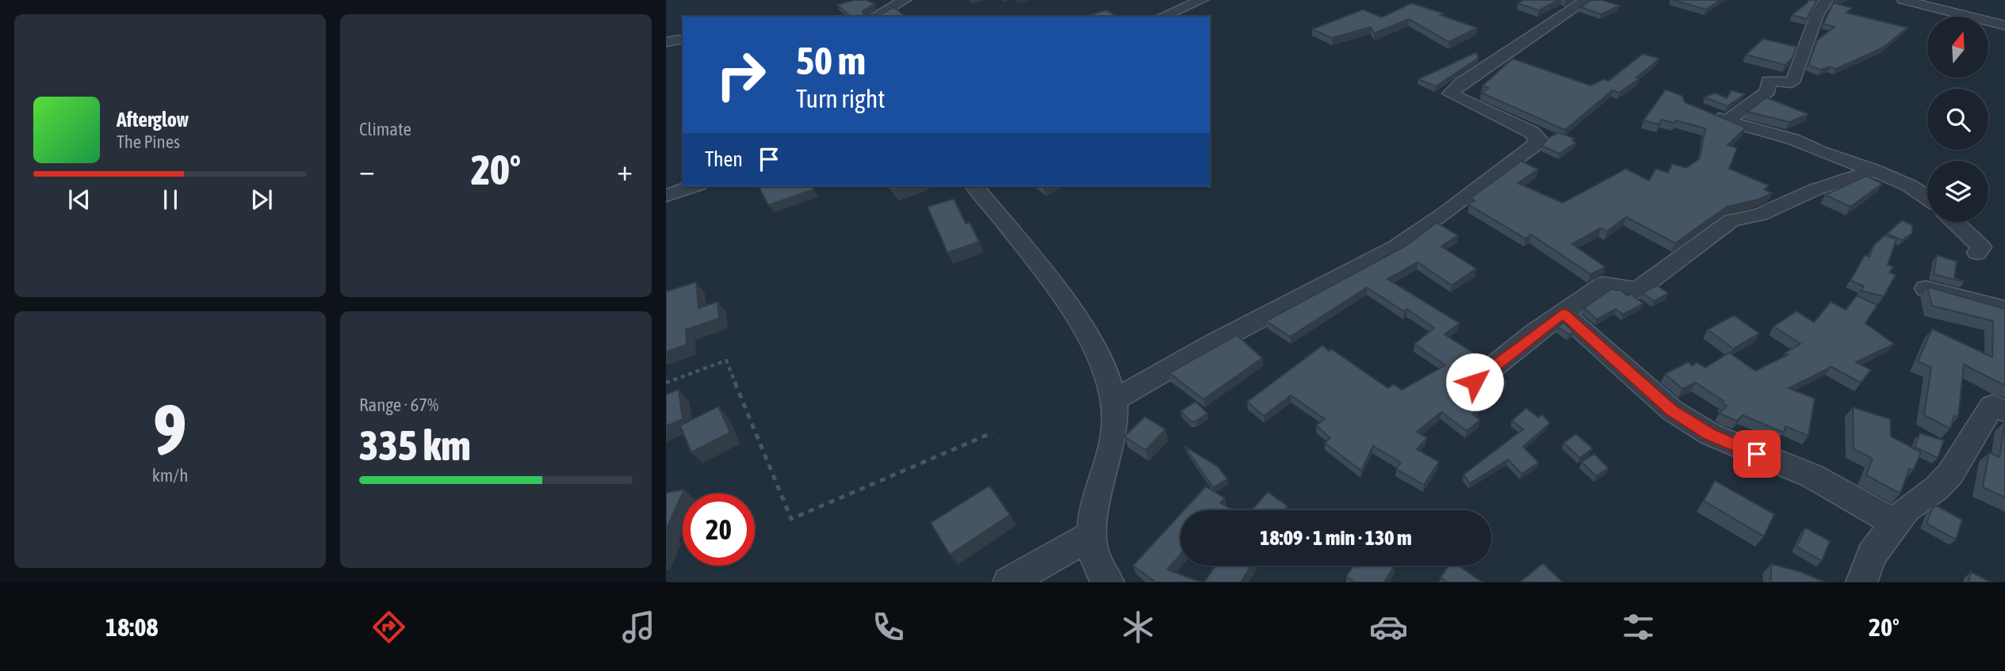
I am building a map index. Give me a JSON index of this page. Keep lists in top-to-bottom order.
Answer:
{
  "north": "top",
  "page": {
    "tile": [
      "Climate",
      ["9", "km/h"],
      ["Range · 67%", "335 km"]
    ],
    "turn": ["50 m", "Turn right"],
    "song": ["Afterglow", "The Pines"],
    "then": "Then",
    "heat": ["−", "20°", "+"],
    "limit": "20",
    "trip": "18:09 · 1 min · 130 m",
    "tabs": ["18:08", "20°"]
  }
}
